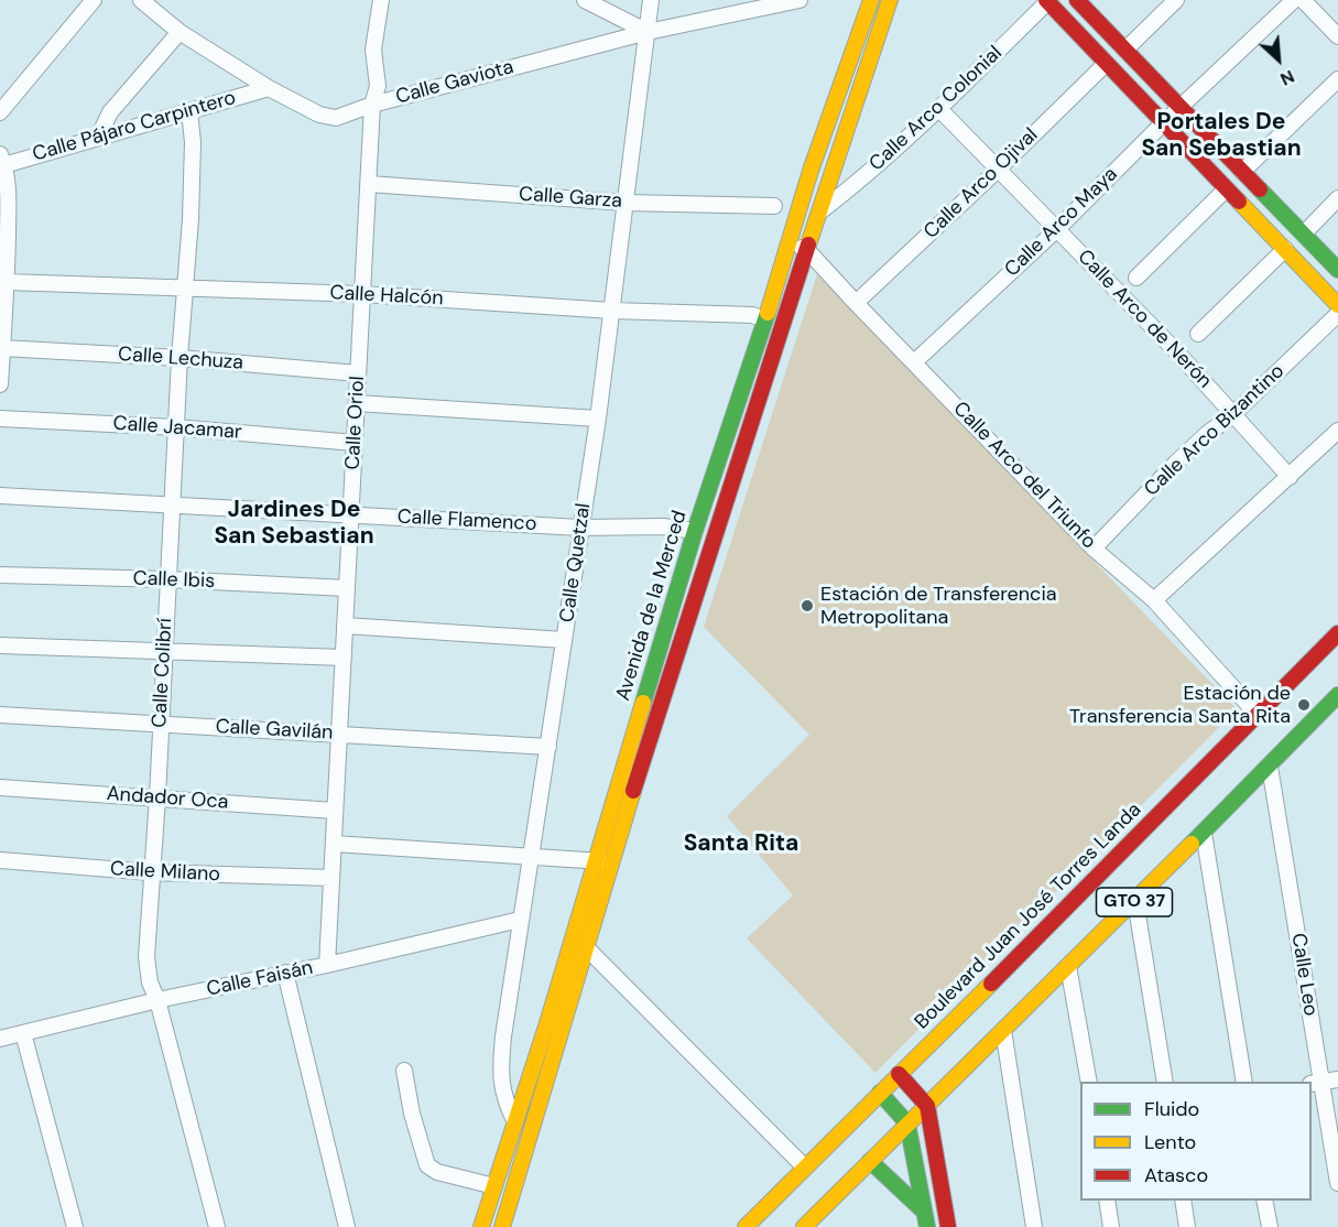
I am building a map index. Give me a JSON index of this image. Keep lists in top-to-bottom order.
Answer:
{
  "streets": {
    "street": [
      "Calle Gaviota",
      "Calle Arco Colonial",
      "Calle Pájaro Carpintero",
      "Calle Arco Ojival",
      "Calle Garza",
      "Calle Arco Maya",
      "Calle Halcón",
      "Calle Arco de Nerón",
      "Calle Lechuza",
      "Calle Oriol",
      "Calle Jacamar",
      "Calle Arco Bizantino",
      "Calle Arco del Triunfo",
      "Calle Flamenco",
      "Calle Quetzal",
      "Calle Ibis",
      "Avenida de la Merced",
      "Calle Colibrí",
      "Calle Gavilán",
      "Andador Oca",
      "Calle Milano",
      "GTO 37",
      "Boulevard Juan José Torres Landa",
      "Calle Leo",
      "Calle Faisán"
    ]
  },
  "crossings": [
    ["Calle Gaviota", "Calle Pájaro Carpintero"],
    ["Calle Gaviota", "Calle Oriol"],
    ["Calle Gaviota", "Calle Quetzal"],
    ["Calle Arco Colonial", "Calle Arco de Nerón"],
    ["Calle Arco Colonial", "Avenida de la Merced"],
    ["Calle Pájaro Carpintero", "Calle Colibrí"],
    ["Calle Arco Ojival", "Calle Arco de Nerón"],
    ["Calle Arco Ojival", "Calle Arco del Triunfo"],
    ["Calle Garza", "Calle Oriol"],
    ["Calle Garza", "Calle Quetzal"],
    ["Calle Arco Maya", "Calle Arco de Nerón"],
    ["Calle Arco Maya", "Calle Arco del Triunfo"],
    ["Calle Halcón", "Calle Oriol"],
    ["Calle Halcón", "Calle Quetzal"],
    ["Calle Halcón", "Avenida de la Merced"],
    ["Calle Halcón", "Calle Colibrí"],
    ["Calle Arco de Nerón", "Calle Arco Bizantino"],
    ["Calle Lechuza", "Calle Oriol"],
    ["Calle Lechuza", "Calle Colibrí"],
    ["Calle Oriol", "Calle Jacamar"],
    ["Calle Oriol", "Calle Flamenco"],
    ["Calle Oriol", "Calle Ibis"],
    ["Calle Oriol", "Calle Gavilán"],
    ["Calle Oriol", "Andador Oca"],
    ["Calle Oriol", "Calle Milano"],
    ["Calle Oriol", "Calle Faisán"],
    ["Calle Jacamar", "Calle Colibrí"],
    ["Calle Arco Bizantino", "Calle Arco del Triunfo"],
    ["Calle Arco del Triunfo", "Avenida de la Merced"],
    ["Calle Arco del Triunfo", "Boulevard Juan José Torres Landa"],
    ["Calle Flamenco", "Calle Quetzal"],
    ["Calle Flamenco", "Avenida de la Merced"],
    ["Calle Flamenco", "Calle Colibrí"],
    ["Calle Quetzal", "Avenida de la Merced"],
    ["Calle Quetzal", "Calle Gavilán"],
    ["Calle Quetzal", "Calle Faisán"],
    ["Calle Ibis", "Calle Colibrí"],
    ["Calle Colibrí", "Calle Gavilán"],
    ["Calle Colibrí", "Andador Oca"],
    ["Calle Colibrí", "Calle Milano"],
    ["Calle Colibrí", "Calle Faisán"],
    ["GTO 37", "Calle Leo"]
  ],
  "districts": ["Portales De San Sebastian", "Jardines De San Sebastian", "Santa Rita"],
  "places": ["Estación de Transferencia Metropolitana", "Estación de Transferencia Santa Rita"],
  "legend": ["Fluido", "Lento", "Atasco"],
  "north": "bottom right"
}
